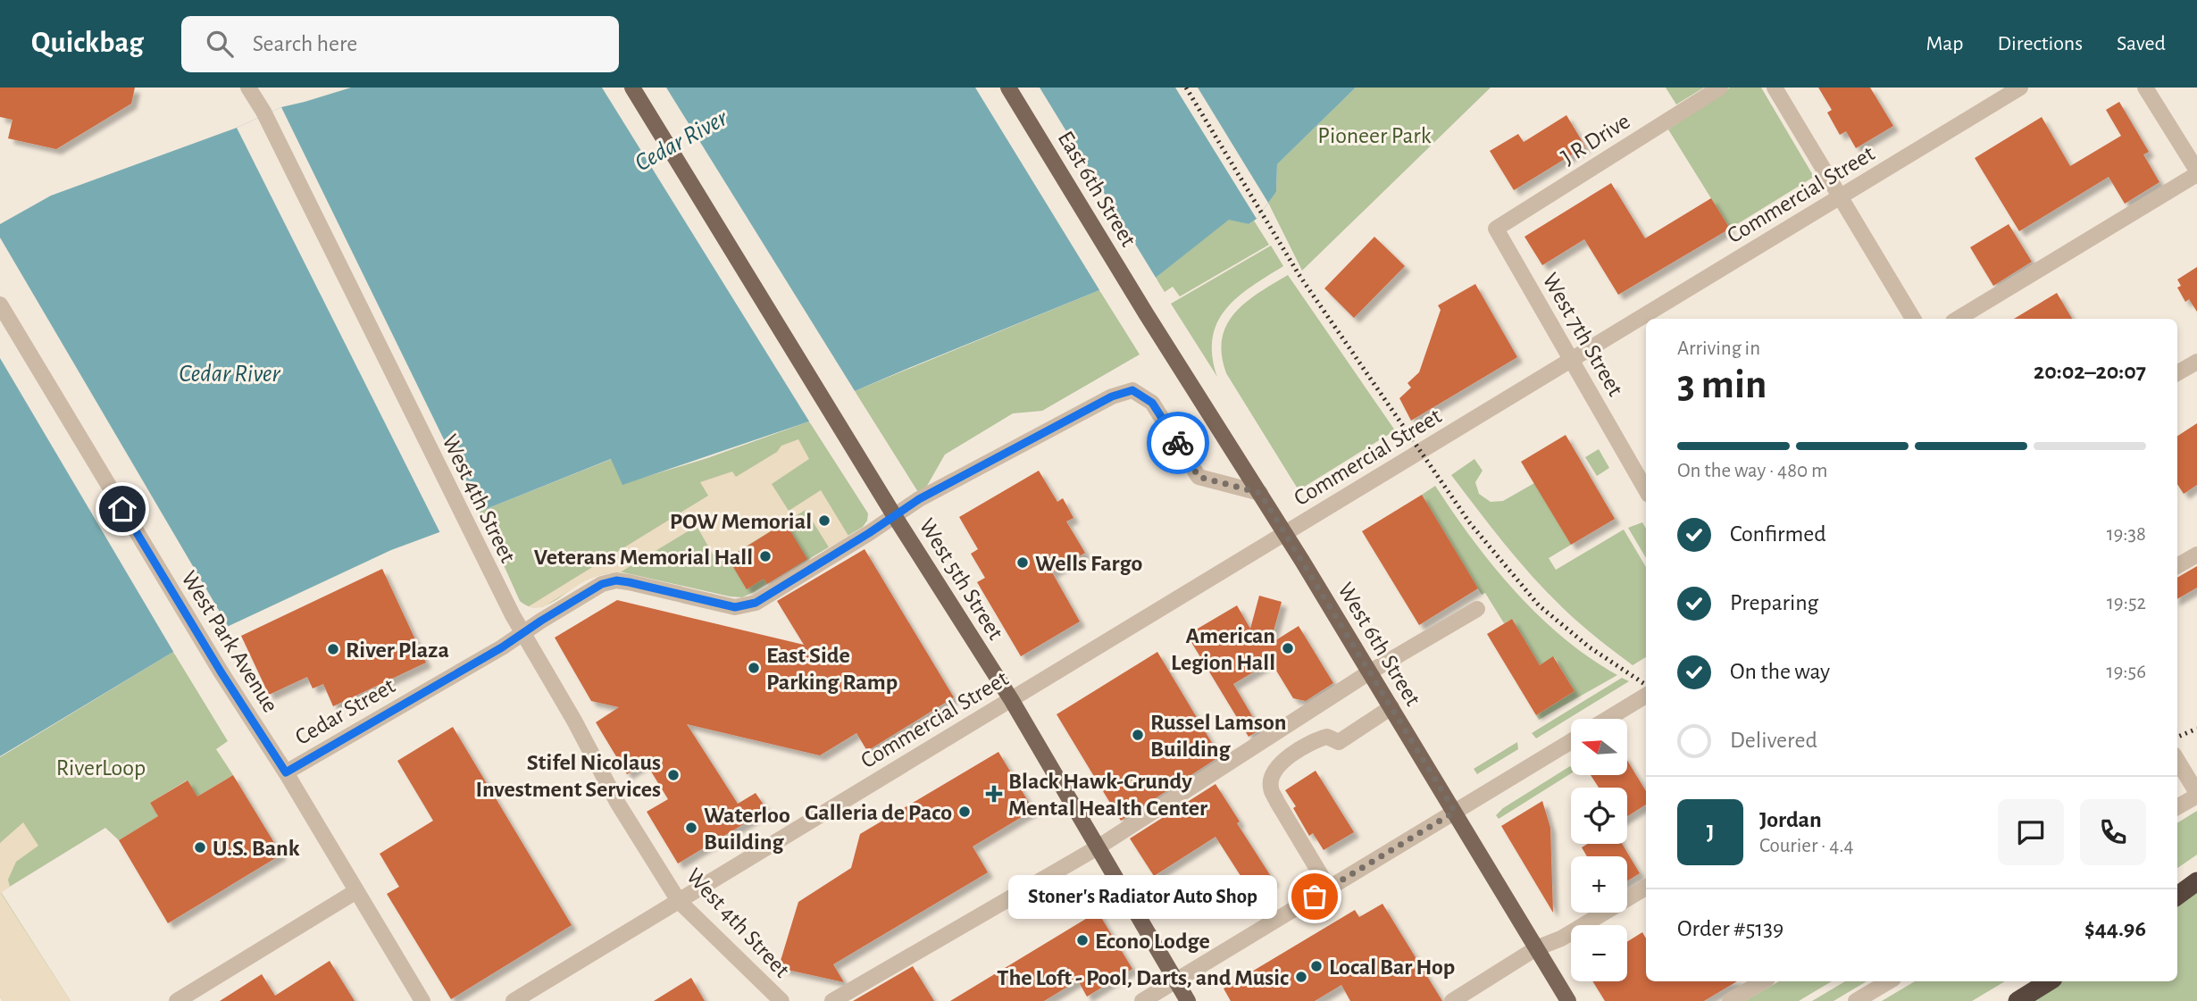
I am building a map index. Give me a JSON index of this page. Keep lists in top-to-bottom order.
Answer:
{
  "streets": {
    "main road": ["East 6th Street", "West 5th Street", "West 6th Street"],
    "street": [
      "J R Drive",
      "Commercial Street",
      "West 7th Street",
      "West 4th Street",
      "West Park Avenue",
      "Cedar Street"
    ]
  },
  "crossings": [
    ["J R Drive", "West 7th Street"],
    ["East 6th Street", "West 6th Street"],
    ["Commercial Street", "West 7th Street"],
    ["Commercial Street", "West 4th Street"],
    ["Commercial Street", "West 5th Street"],
    ["Commercial Street", "West 6th Street"],
    ["West 4th Street", "Cedar Street"],
    ["West 5th Street", "Cedar Street"],
    ["West Park Avenue", "Cedar Street"],
    ["West 6th Street", "Cedar Street"]
  ],
  "water": ["Cedar River"],
  "parks": ["Pioneer Park", "RiverLoop"],
  "places": {
    "other": [
      "POW Memorial",
      "Veterans Memorial Hall",
      "Wells Fargo",
      "American Legion Hall",
      "River Plaza",
      "East Side Parking Ramp",
      "Russel Lamson Building",
      "Stifel Nicolaus Investment Services",
      "Galleria de Paco",
      "Waterloo Building",
      "U.S. Bank",
      "Stoner's Radiator Auto Shop",
      "Econo Lodge",
      "Local Bar Hop",
      "The Loft - Pool, Darts, and Music"
    ],
    "health": ["Black Hawk-Grundy Mental Health Center"]
  },
  "north": "left",
  "page": {
    "header": "Quickbag",
    "search": "Search here",
    "nav": ["Map", "Directions", "Saved"],
    "heading": ["3 min", "Arriving in", "20:02–20:07"],
    "panel": [
      "Jordan",
      "Courier · 4.4",
      "Order #5139",
      "$44.96"
    ],
    "bar": "On the way · 480 m",
    "list": [
      ["Confirmed", "19:38"],
      ["Preparing", "19:52"],
      ["On the way", "19:56"],
      "Delivered"
    ],
    "map_buttons": ["+", "−"],
    "round": "J",
    "bubble": "Stoner's Radiator Auto Shop"
  }
}
